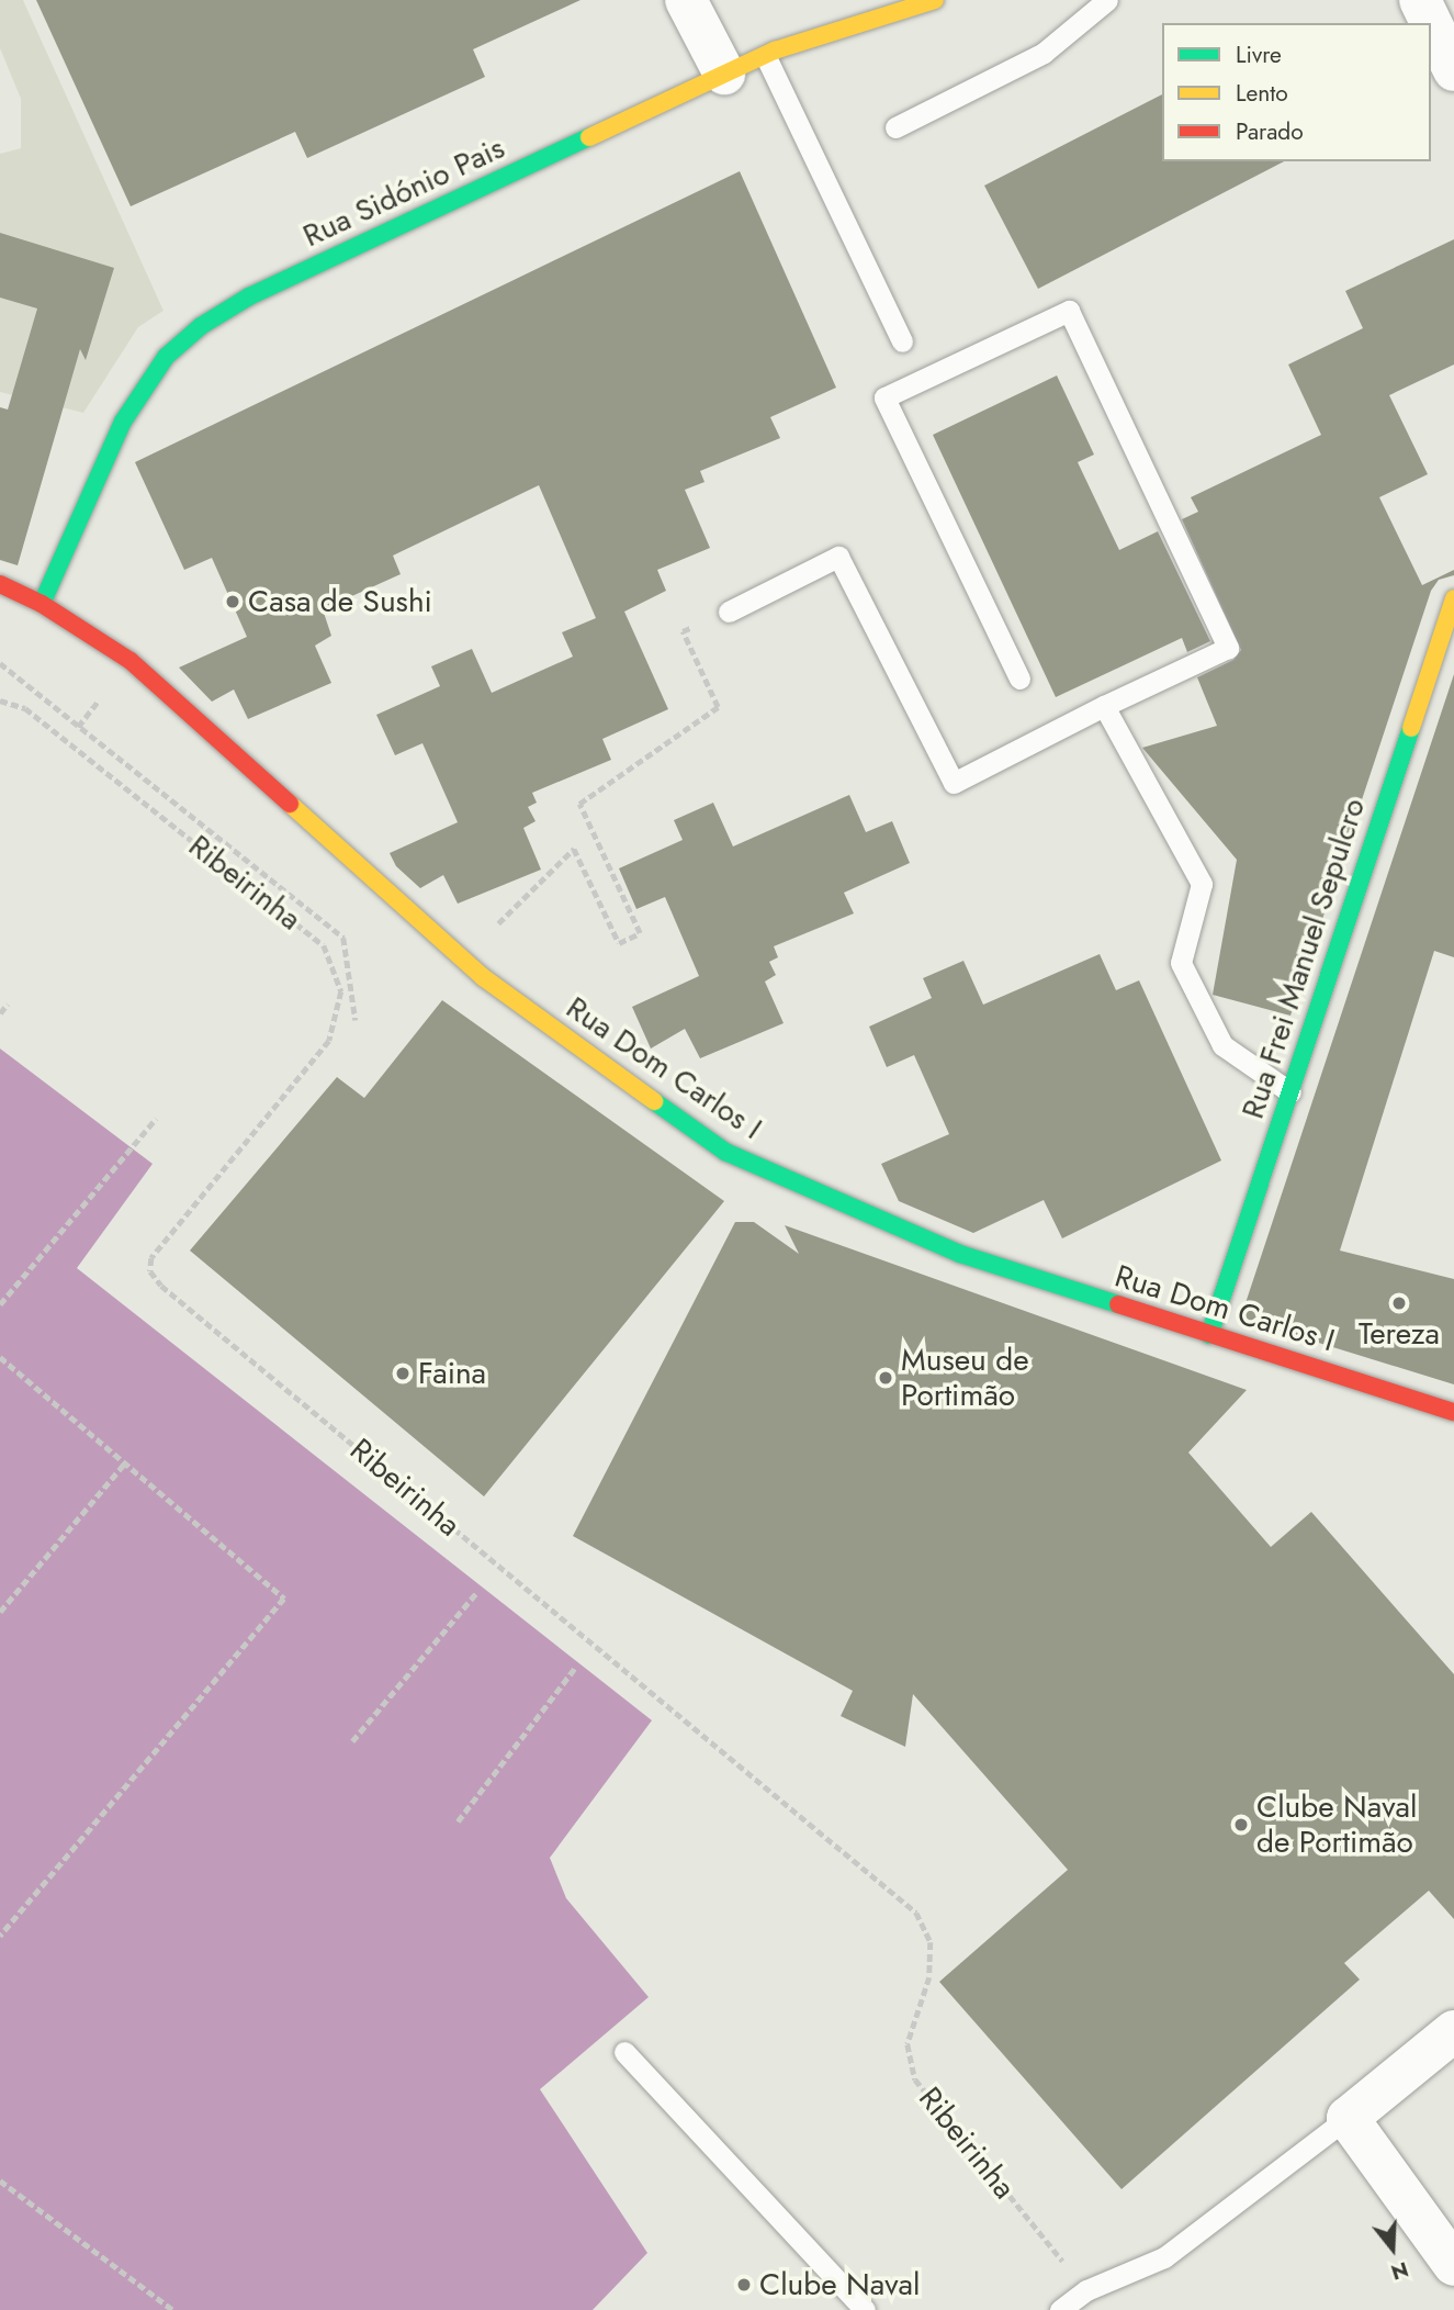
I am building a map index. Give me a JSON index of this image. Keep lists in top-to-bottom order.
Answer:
{
  "streets": {
    "street": ["Rua Sidónio Pais", "Rua Frei Manuel Sepulcro", "Rua Dom Carlos I"],
    "path": ["Ribeirinha"]
  },
  "crossings": [
    ["Rua Sidónio Pais", "Rua Dom Carlos I"],
    ["Rua Frei Manuel Sepulcro", "Rua Dom Carlos I"]
  ],
  "places": [
    "Casa de Sushi",
    "Tereza",
    "Faina",
    "Museu de Portimão",
    "Clube Naval de Portimão",
    "Clube Naval"
  ],
  "legend": ["Livre", "Lento", "Parado"],
  "north": "bottom"
}
